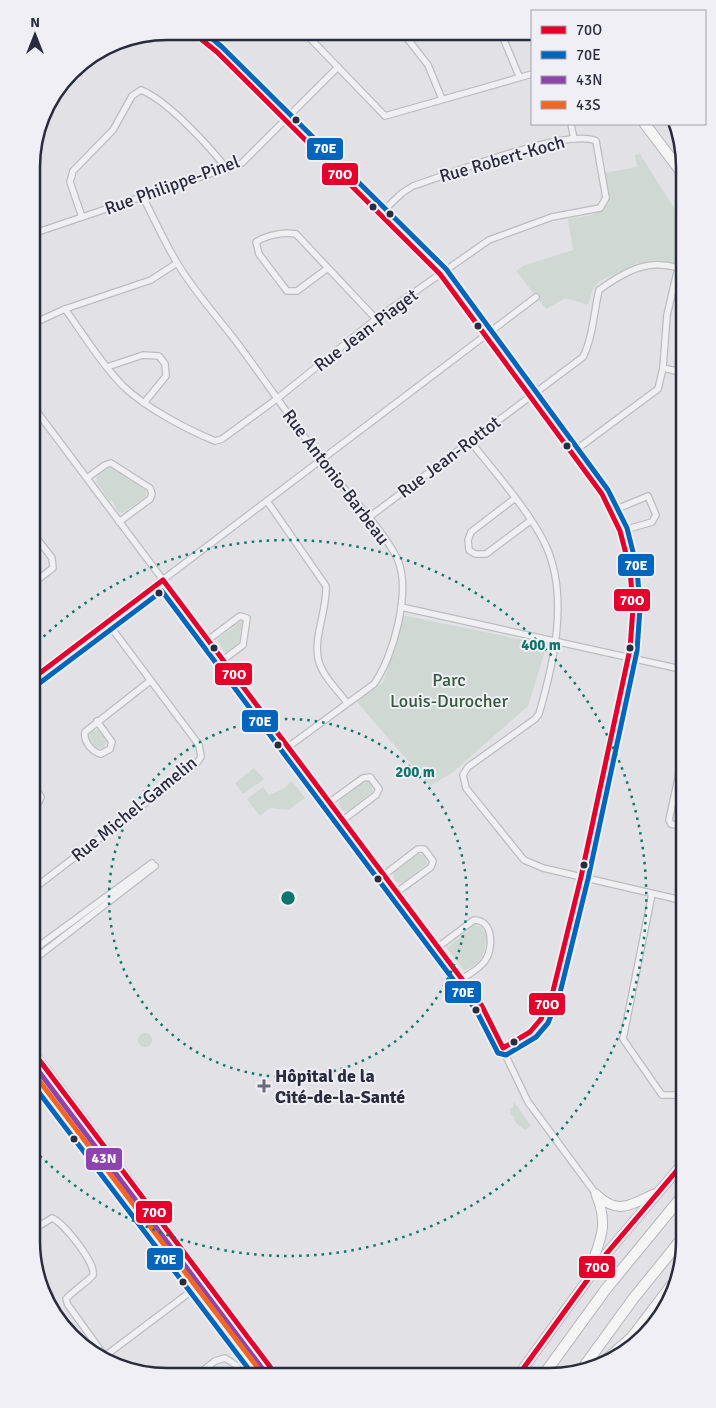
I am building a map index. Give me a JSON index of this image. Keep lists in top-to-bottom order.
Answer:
{
  "streets": {
    "street": [
      "Rue Robert-Koch",
      "Rue Philippe-Pinel",
      "Rue Jean-Piaget",
      "Rue Jean-Rottot",
      "Rue Antonio-Barbeau",
      "Rue Michel-Gamelin"
    ]
  },
  "crossings": [
    ["Rue Robert-Koch", "Rue Jean-Piaget"],
    ["Rue Philippe-Pinel", "Rue Antonio-Barbeau"],
    ["Rue Jean-Piaget", "Rue Antonio-Barbeau"],
    ["Rue Jean-Rottot", "Rue Antonio-Barbeau"]
  ],
  "parks": ["Parc Louis-Durocher"],
  "places": {
    "health": ["Hôpital de la Cité-de-la-Santé"]
  },
  "lines": [
    "transit line 70O",
    "transit line 70E",
    "transit line 43N",
    "transit line 43S"
  ],
  "legend": [
    "70O",
    "70E",
    "43N",
    "43S"
  ],
  "north": "top",
  "rings": ["400 m", "200 m"]
}
